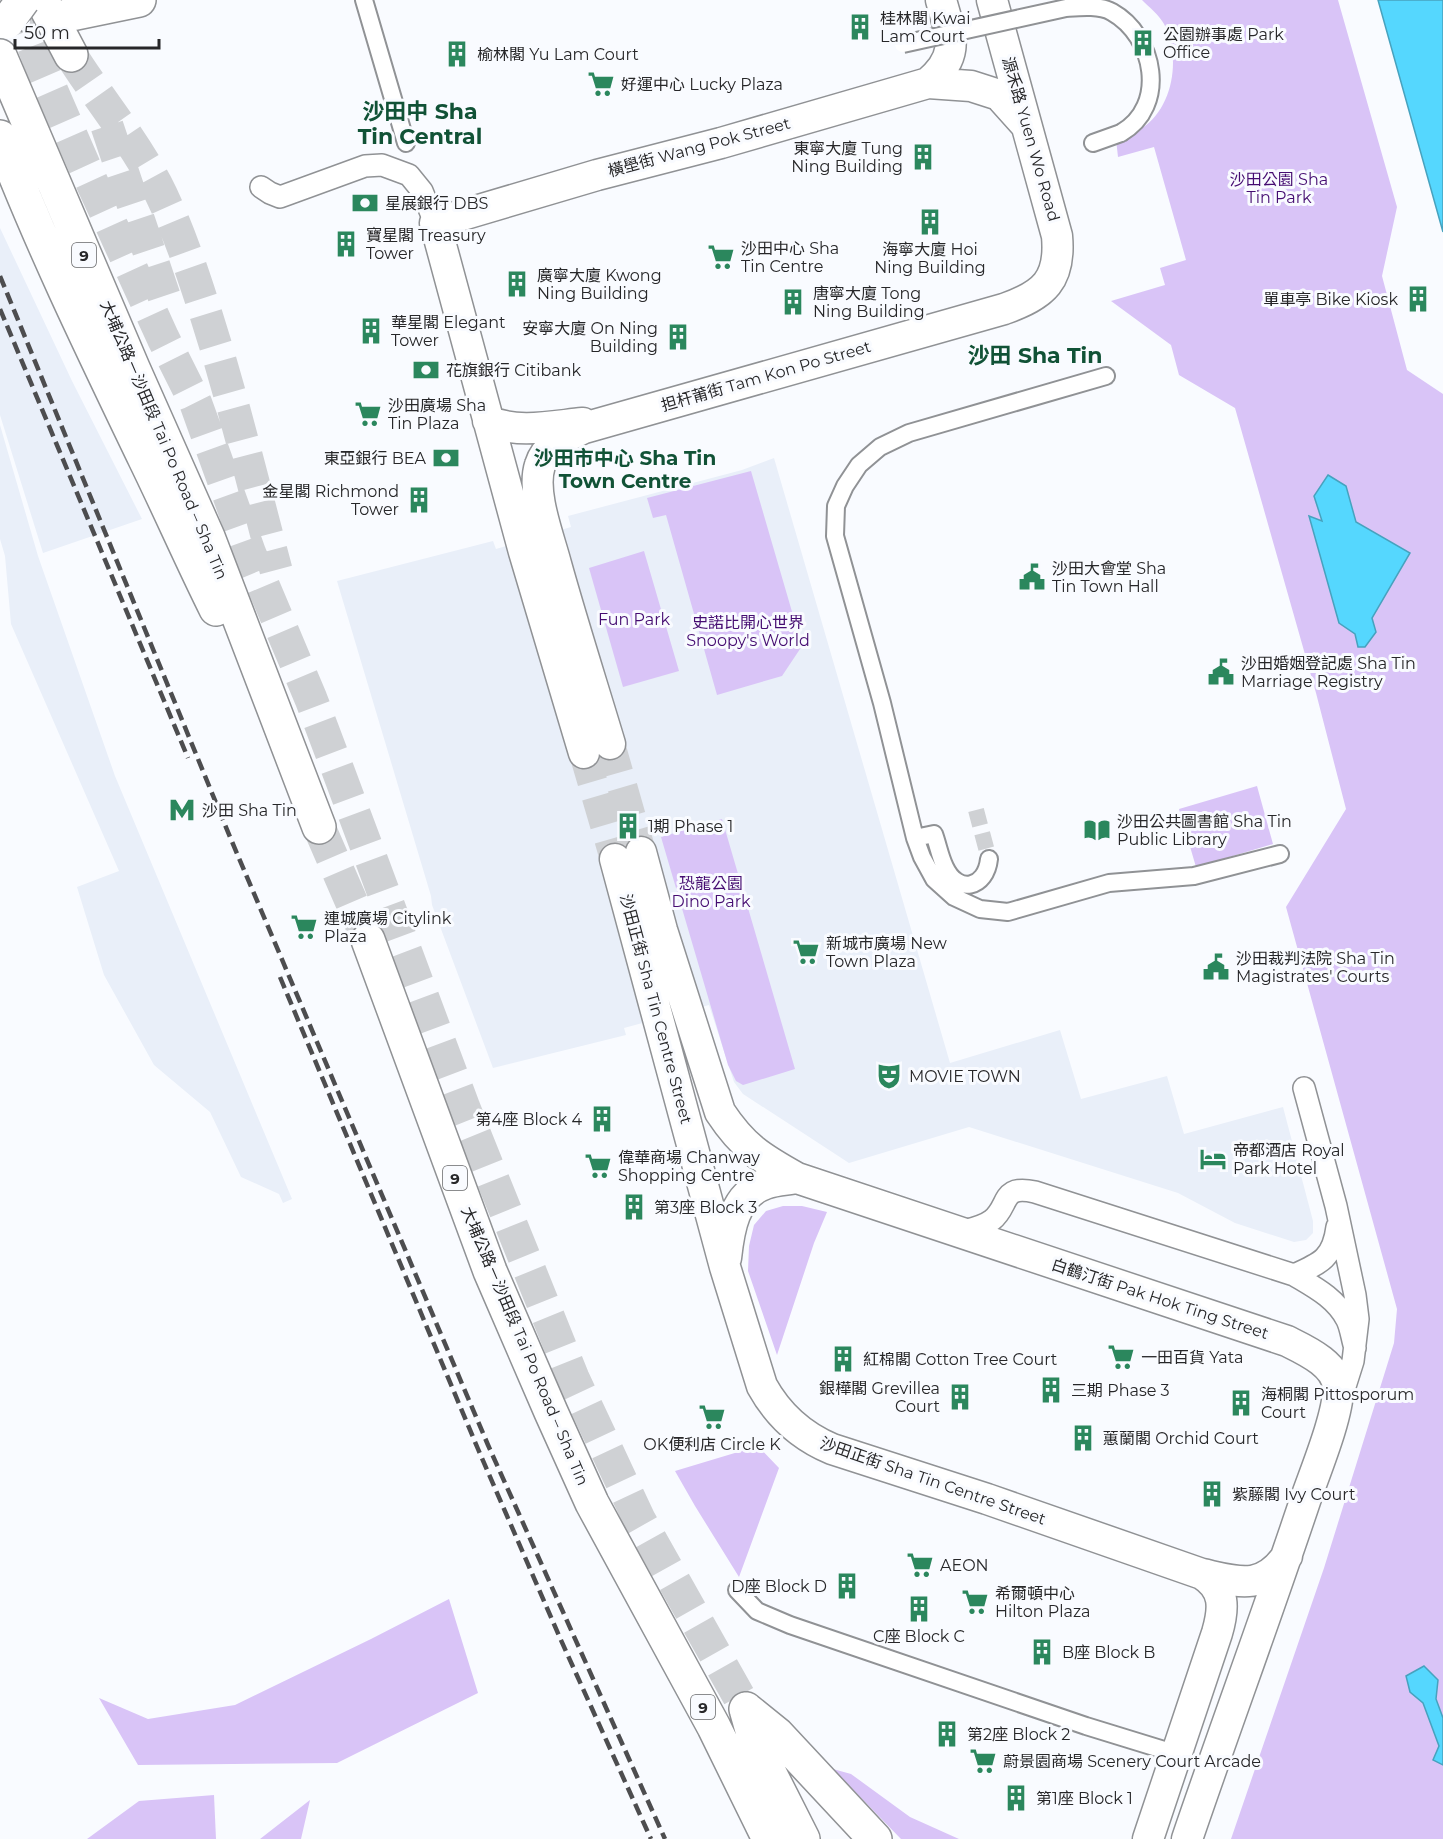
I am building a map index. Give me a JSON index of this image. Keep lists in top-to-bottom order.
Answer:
{
  "streets": {
    "highway": ["9", "大埔公路－沙田段 Tai Po Road – Sha Tin"],
    "main road": [
      "源禾路 Yuen Wo Road",
      "橫壆街 Wang Pok Street",
      "担杆莆街 Tam Kon Po Street",
      "沙田正街 Sha Tin Centre Street",
      "白鶴汀街 Pak Hok Ting Street"
    ]
  },
  "crossings": [
    ["源禾路 Yuen Wo Road", "担杆莆街 Tam Kon Po Street"],
    ["沙田正街 Sha Tin Centre Street", "白鶴汀街 Pak Hok Ting Street"]
  ],
  "districts": ["沙田中 Sha Tin Central", "沙田 Sha Tin", "沙田市中心 Sha Tin Town Centre"],
  "parks": [
    "沙田公園 Sha Tin Park",
    "Fun Park",
    "史諾比開心世界 Snoopy's World",
    "恐龍公園 Dino Park"
  ],
  "places": {
    "building": [
      "桂林閣 Kwai Lam Court",
      "公園辦事處 Park Office",
      "榆林閣 Yu Lam Court",
      "東寧大廈 Tung Ning Building",
      "海寧大廈 Hoi Ning Building",
      "寶星閣 Treasury Tower",
      "廣寧大廈 Kwong Ning Building",
      "單車亭 Bike Kiosk",
      "唐寧大廈 Tong Ning Building",
      "華星閣 Elegant Tower",
      "安寧大廈 On Ning Building",
      "金星閣 Richmond Tower",
      "1期 Phase 1",
      "第4座 Block 4",
      "第3座 Block 3",
      "紅棉閣 Cotton Tree Court",
      "三期 Phase 3",
      "銀樺閣 Grevillea Court",
      "海桐閣 Pittosporum Court",
      "蕙蘭閣 Orchid Court",
      "紫藤閣 Ivy Court",
      "D座 Block D",
      "C座 Block C",
      "B座 Block B",
      "第2座 Block 2",
      "第1座 Block 1"
    ],
    "supermarket": [
      "好運中心 Lucky Plaza",
      "沙田中心 Sha Tin Centre",
      "沙田廣場 Sha Tin Plaza",
      "連城廣場 Citylink Plaza",
      "新城市廣場 New Town Plaza",
      "偉華商場 Chanway Shopping Centre",
      "一田百貨 Yata",
      "OK便利店 Circle K",
      "AEON",
      "希爾頓中心 Hilton Plaza",
      "蔚景園商場 Scenery Court Arcade"
    ],
    "bank": ["星展銀行 DBS", "花旗銀行 Citibank", "東亞銀行 BEA"],
    "public building": ["沙田大會堂 Sha Tin Town Hall", "沙田婚姻登記處 Sha Tin Marriage Registry", "沙田裁判法院 Sha Tin Magistrates' Courts"],
    "metro station": ["沙田 Sha Tin"],
    "library": ["沙田公共圖書館 Sha Tin Public Library"],
    "theatre": ["MOVIE TOWN"],
    "hotel": ["帝都酒店 Royal Park Hotel"]
  },
  "scale_bar": "50 m"
}
